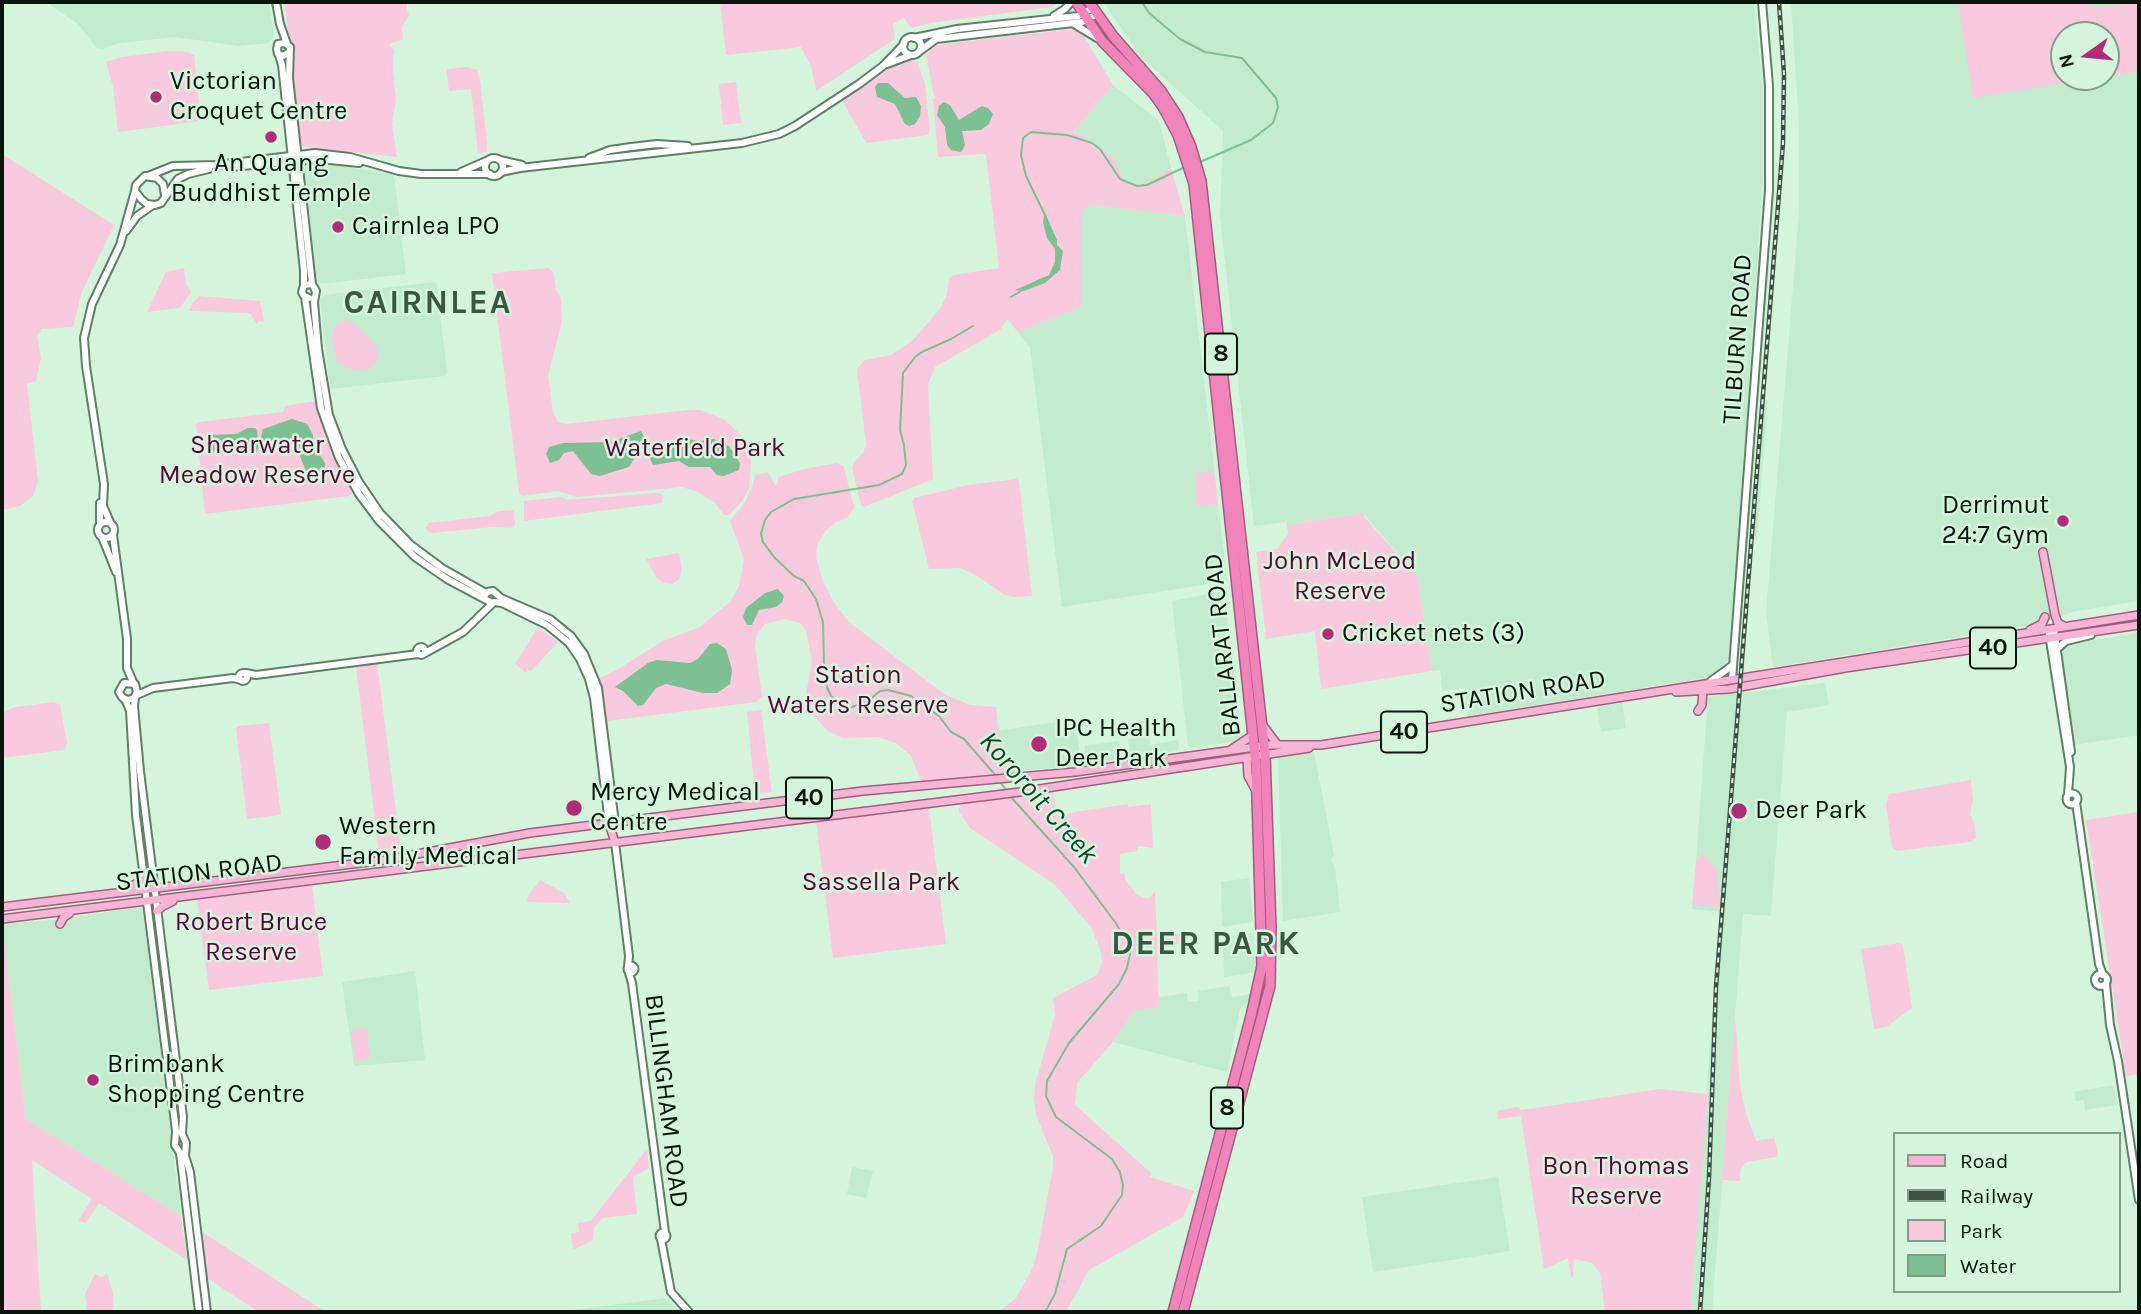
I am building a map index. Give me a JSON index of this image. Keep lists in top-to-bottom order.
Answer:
{
  "streets": {
    "highway": ["8", "BALLARAT ROAD"],
    "main road": ["40", "STATION ROAD"],
    "street": ["TILBURN ROAD", "BILLINGHAM ROAD"]
  },
  "crossings": [
    ["TILBURN ROAD", "STATION ROAD"],
    ["BALLARAT ROAD", "STATION ROAD"],
    ["40", "STATION ROAD"],
    ["STATION ROAD", "BILLINGHAM ROAD"]
  ],
  "districts": ["CAIRNLEA", "DEER PARK"],
  "water": ["Kororoit Creek"],
  "parks": [
    "Shearwater Meadow Reserve",
    "Waterfield Park",
    "John McLeod Reserve",
    "Station Waters Reserve",
    "Sassella Park",
    "Robert Bruce Reserve",
    "Bon Thomas Reserve"
  ],
  "places": [
    "Victorian Croquet Centre",
    "An Quang Buddhist Temple",
    "Cairnlea LPO",
    "Derrimut 24:7 Gym",
    "Cricket nets (3)",
    "IPC Health Deer Park",
    "Mercy Medical Centre",
    "Deer Park",
    "Western Family Medical",
    "Brimbank Shopping Centre"
  ],
  "legend": [
    "Road",
    "Railway",
    "Park",
    "Water"
  ],
  "north": "left"
}
